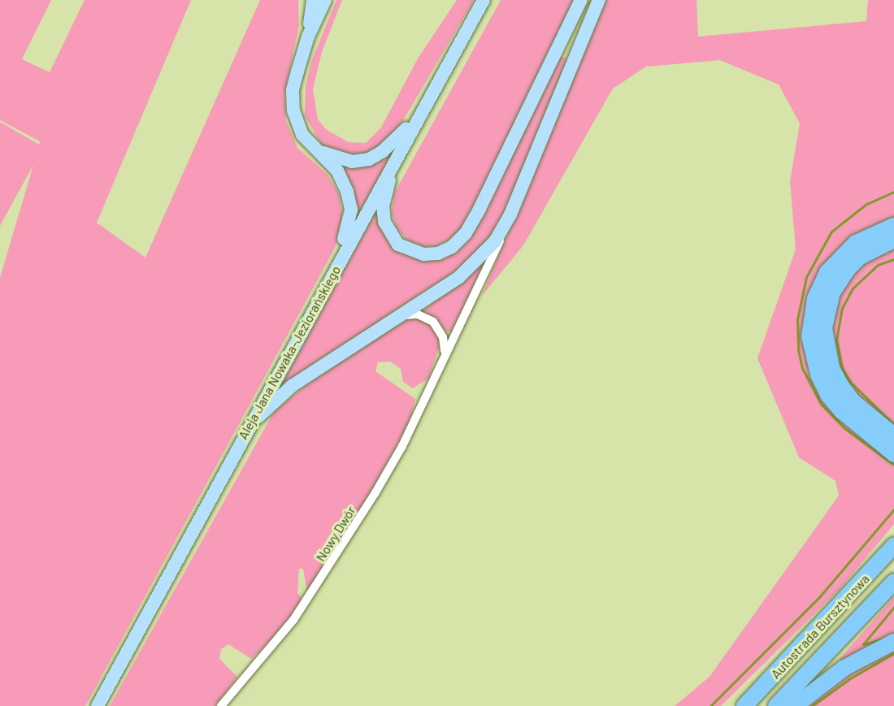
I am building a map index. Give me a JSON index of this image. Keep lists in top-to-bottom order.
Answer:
{
  "streets": {
    "highway": ["Autostrada Bursztynowa"],
    "main road": ["Aleja Jana Nowaka-Jeziorańskiego"],
    "street": ["Nowy Dwór"]
  }
}
